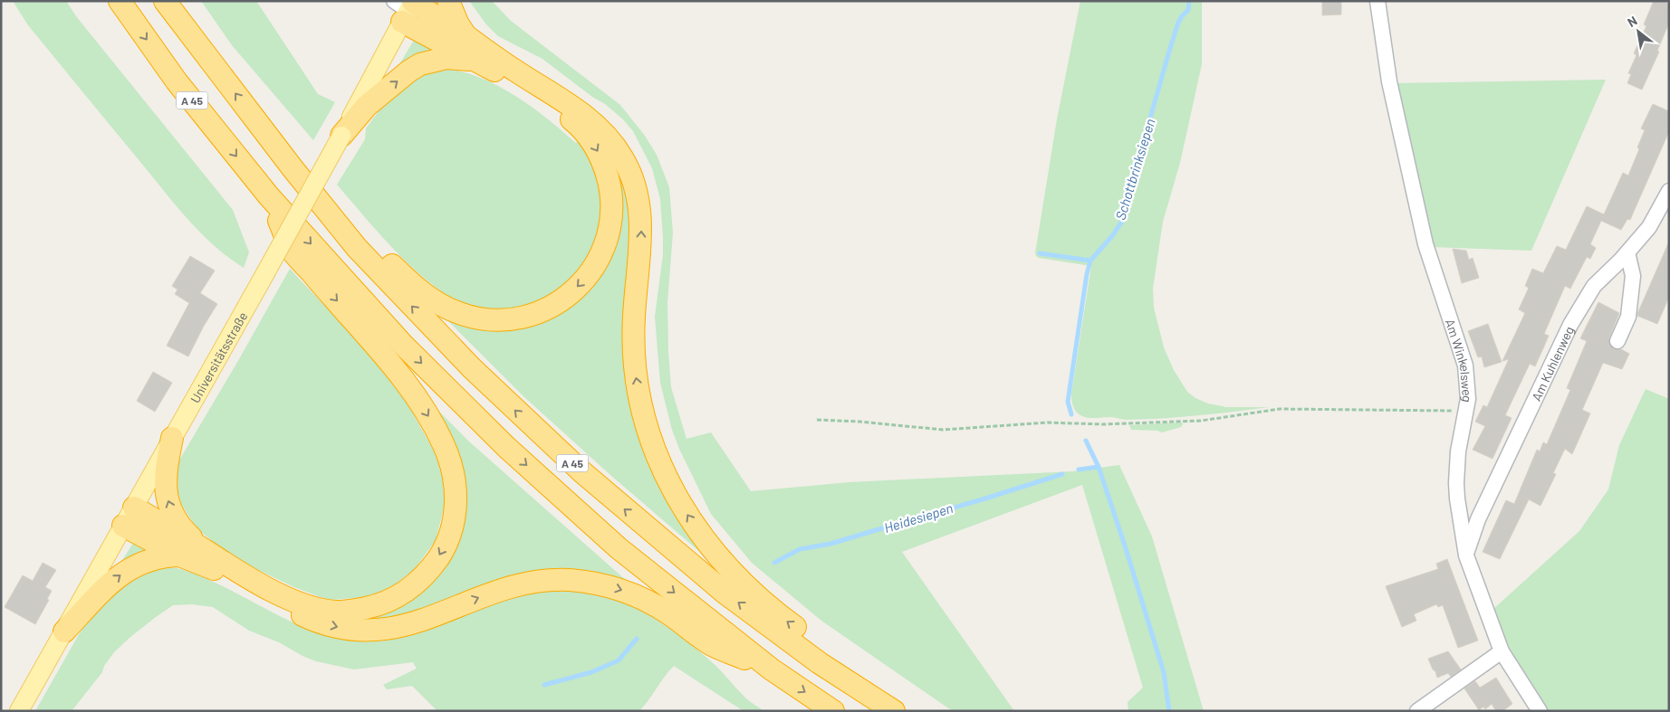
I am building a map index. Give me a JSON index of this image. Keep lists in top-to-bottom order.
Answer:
{
  "streets": {
    "highway": ["A 45"],
    "main road": ["Universitätsstraße"],
    "street": ["Am Winkelsweg", "Am Kuhlenweg"]
  },
  "crossings": [
    ["Am Winkelsweg", "Am Kuhlenweg"]
  ],
  "water": ["Schottbrinksiepen", "Heidesiepen"],
  "north": "top left"
}
